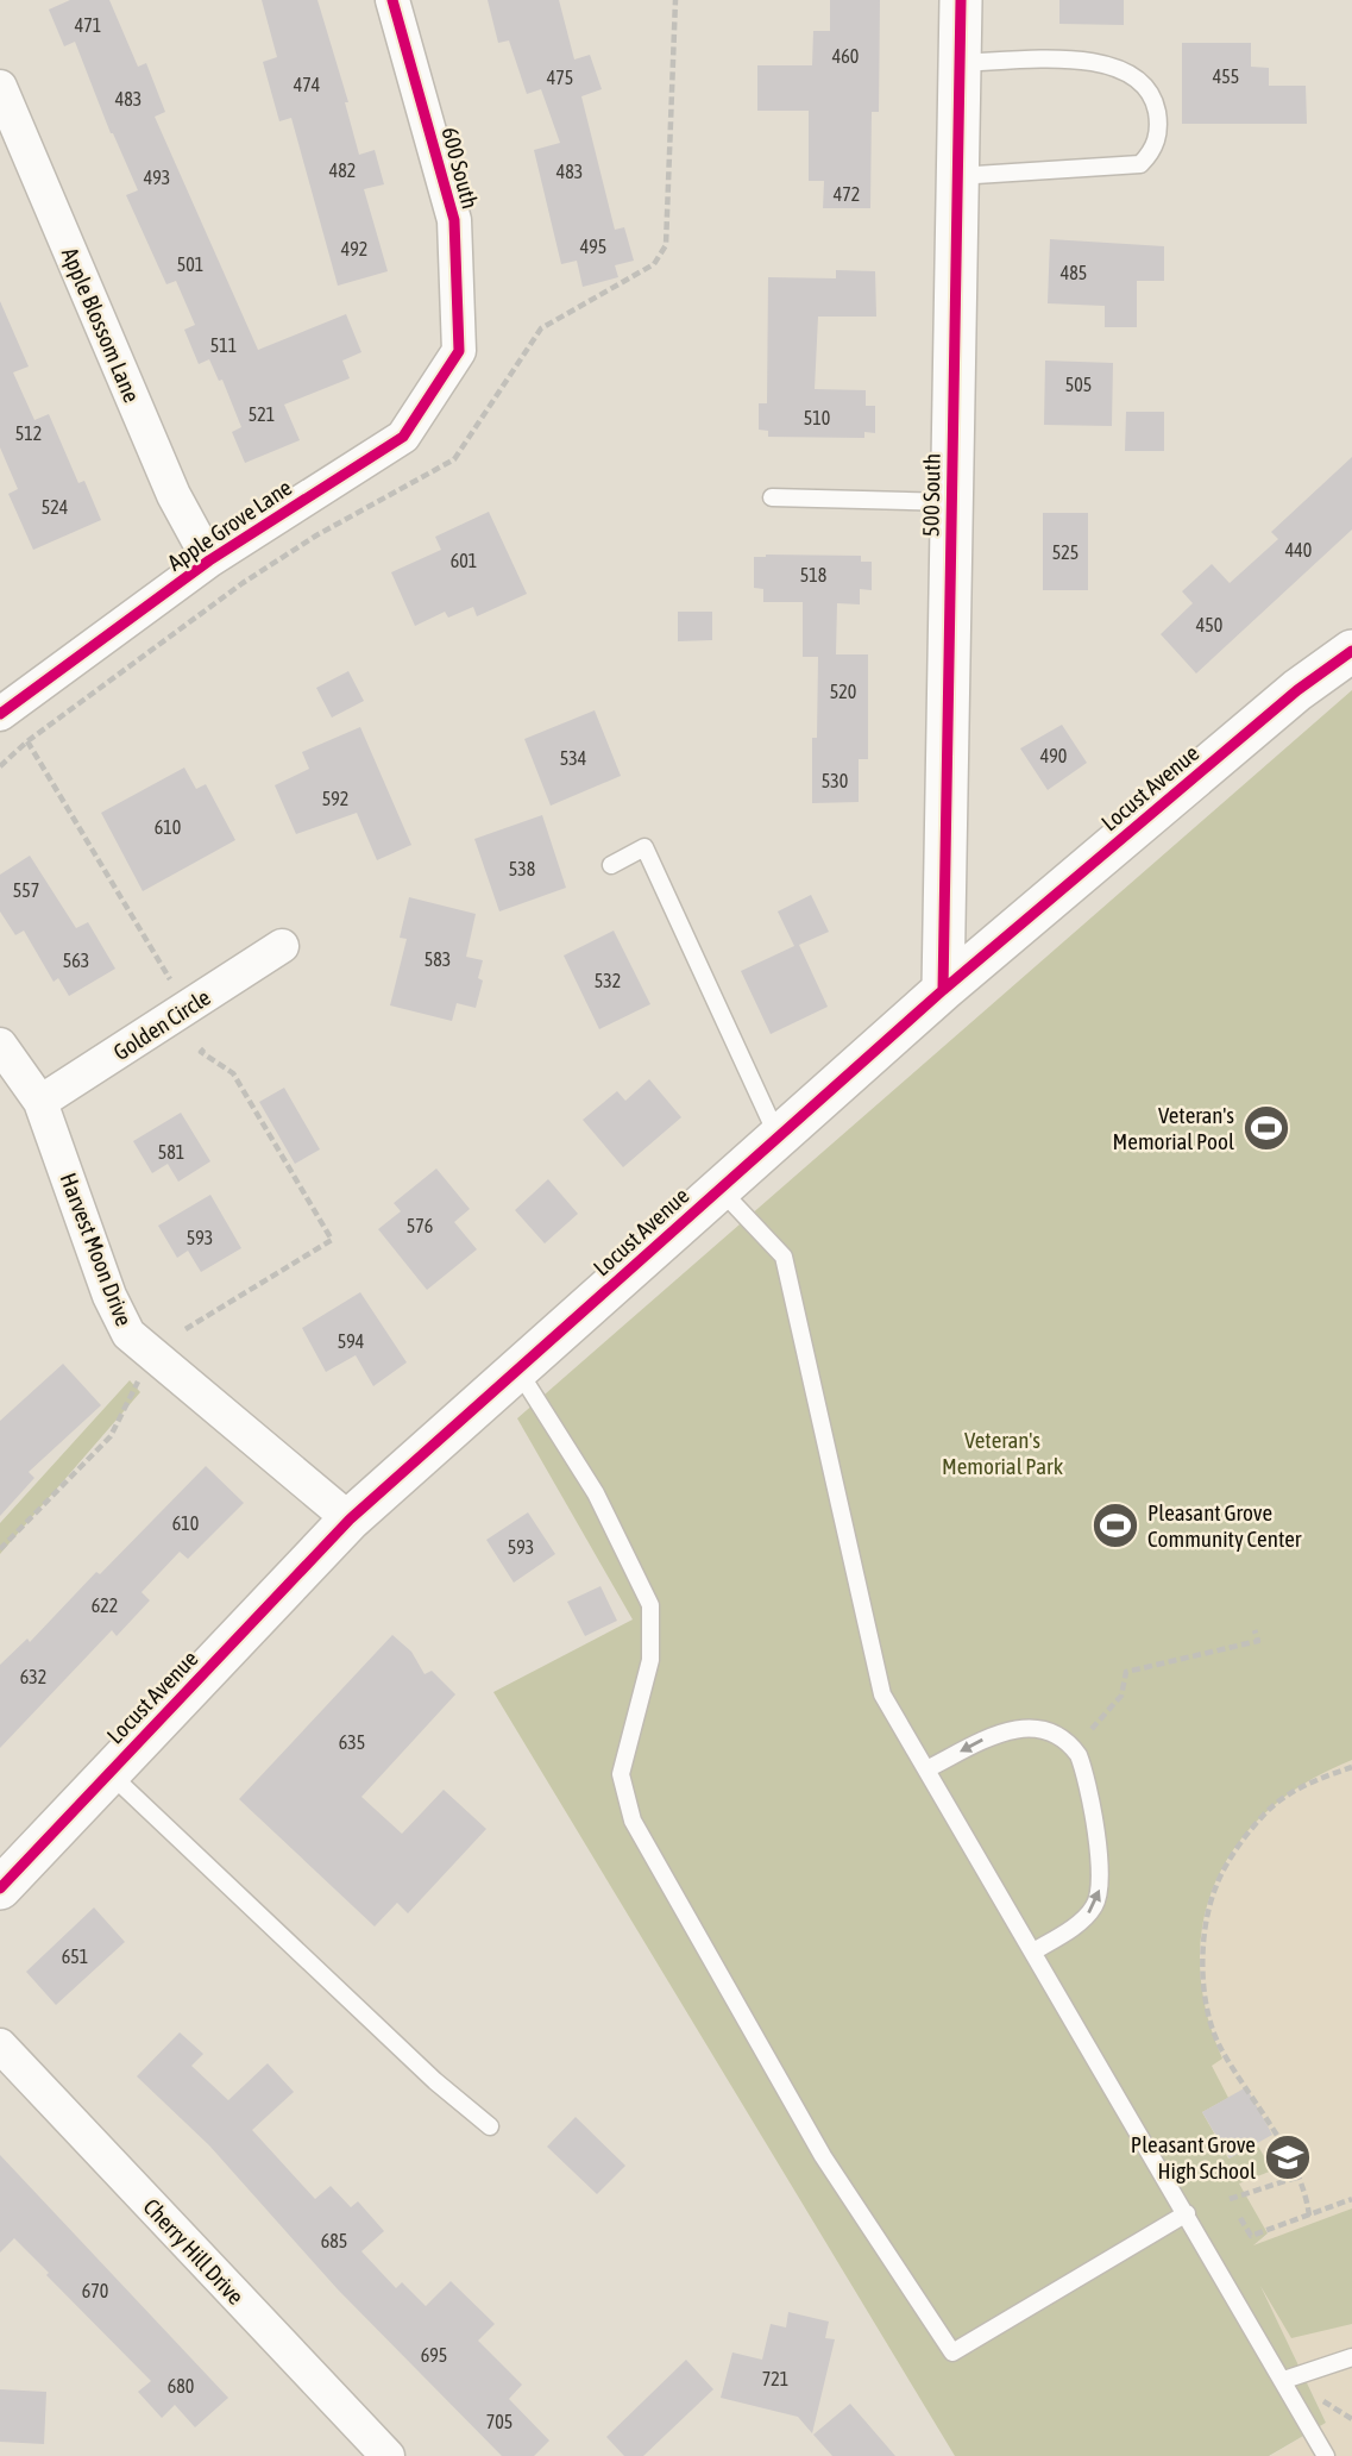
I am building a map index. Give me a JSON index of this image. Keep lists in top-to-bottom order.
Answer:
{
  "streets": {
    "street": [
      "600 South",
      "Apple Blossom Lane",
      "500 South",
      "Apple Grove Lane",
      "Locust Avenue",
      "Golden Circle",
      "Harvest Moon Drive",
      "Cherry Hill Drive"
    ]
  },
  "crossings": [
    ["600 South", "Apple Grove Lane"],
    ["Apple Blossom Lane", "Apple Grove Lane"],
    ["500 South", "Locust Avenue"],
    ["Locust Avenue", "Harvest Moon Drive"],
    ["Golden Circle", "Harvest Moon Drive"]
  ],
  "parks": ["Veteran's Memorial Park"],
  "places": {
    "sports": ["Veteran's Memorial Pool", "Pleasant Grove Community Center"],
    "school or university": ["Pleasant Grove High School"]
  },
  "house_numbers": [
    "471",
    "460",
    "455",
    "475",
    "474",
    "483",
    "482",
    "483",
    "493",
    "472",
    "495",
    "492",
    "501",
    "485",
    "511",
    "505",
    "521",
    "510",
    "512",
    "524",
    "440",
    "525",
    "601",
    "518",
    "450",
    "520",
    "490",
    "534",
    "530",
    "592",
    "610",
    "538",
    "557",
    "583",
    "563",
    "532",
    "581",
    "576",
    "593",
    "594",
    "610",
    "593",
    "622",
    "632",
    "635",
    "651",
    "685",
    "670",
    "695",
    "721",
    "680",
    "705"
  ]
}
